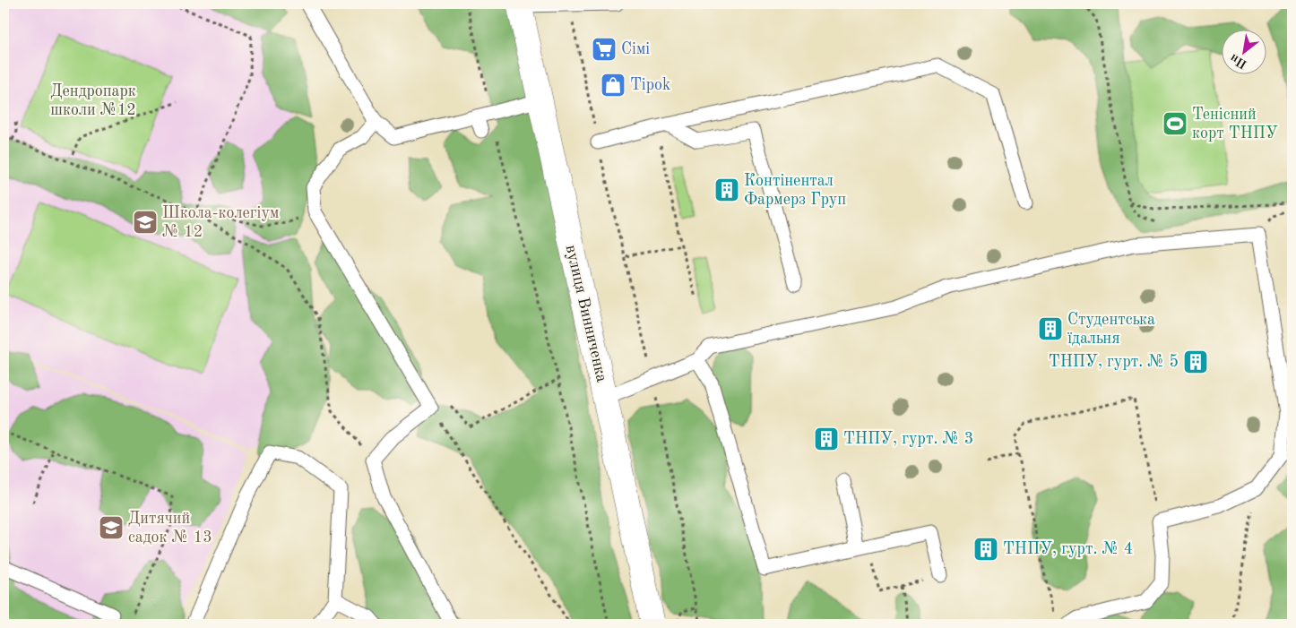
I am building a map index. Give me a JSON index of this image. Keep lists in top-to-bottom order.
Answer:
{
  "streets": {
    "main road": ["вулиця Винниченка"]
  },
  "parks": ["Дендропарк школи №12"],
  "places": {
    "supermarket": ["Сімі"],
    "shop": ["Tipok"],
    "sports": ["Тенісний корт ТНПУ"],
    "building": [
      "Контінентал Фармерз Груп",
      "Студентська їдальня",
      "ТНПУ, гурт. № 5",
      "ТНПУ, гурт. № 3",
      "ТНПУ, гурт. № 4"
    ],
    "school or university": ["Школа-колегіум № 12", "Дитячий садок № 13"]
  },
  "north": "bottom left"
}
